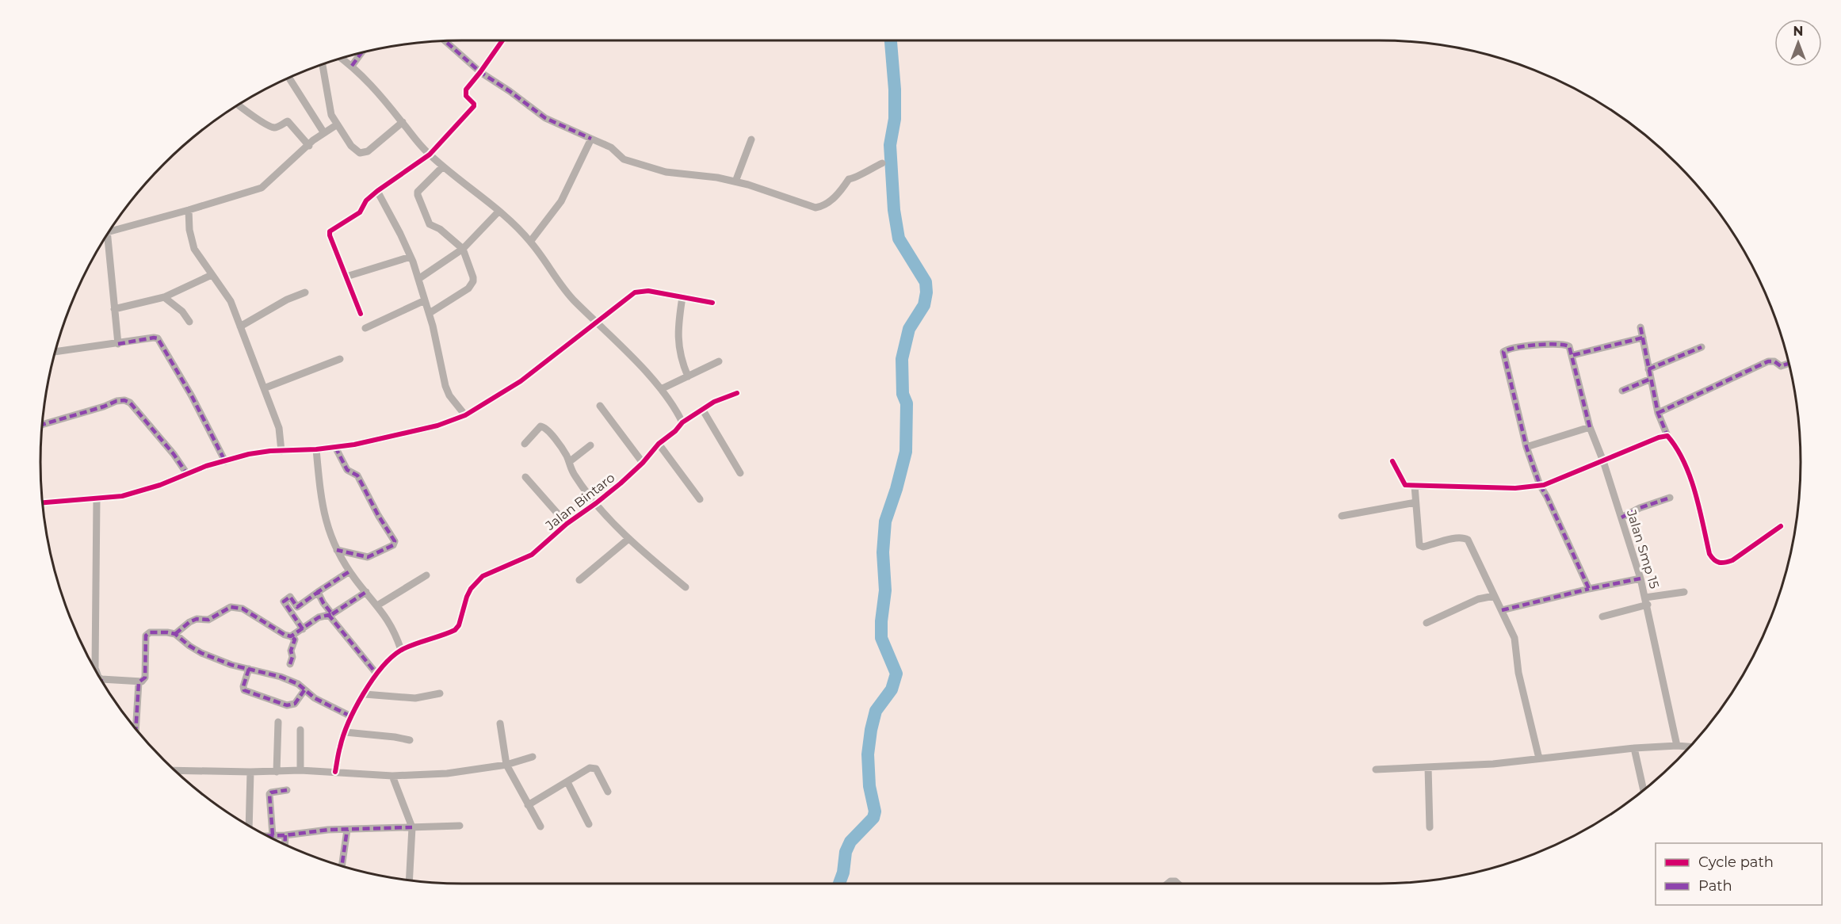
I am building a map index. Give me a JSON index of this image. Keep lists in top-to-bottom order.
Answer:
{
  "streets": {
    "street": ["Jalan Bintaro", "Jalan Smp 15"]
  },
  "legend": ["Cycle path", "Path"],
  "north": "top"
}
